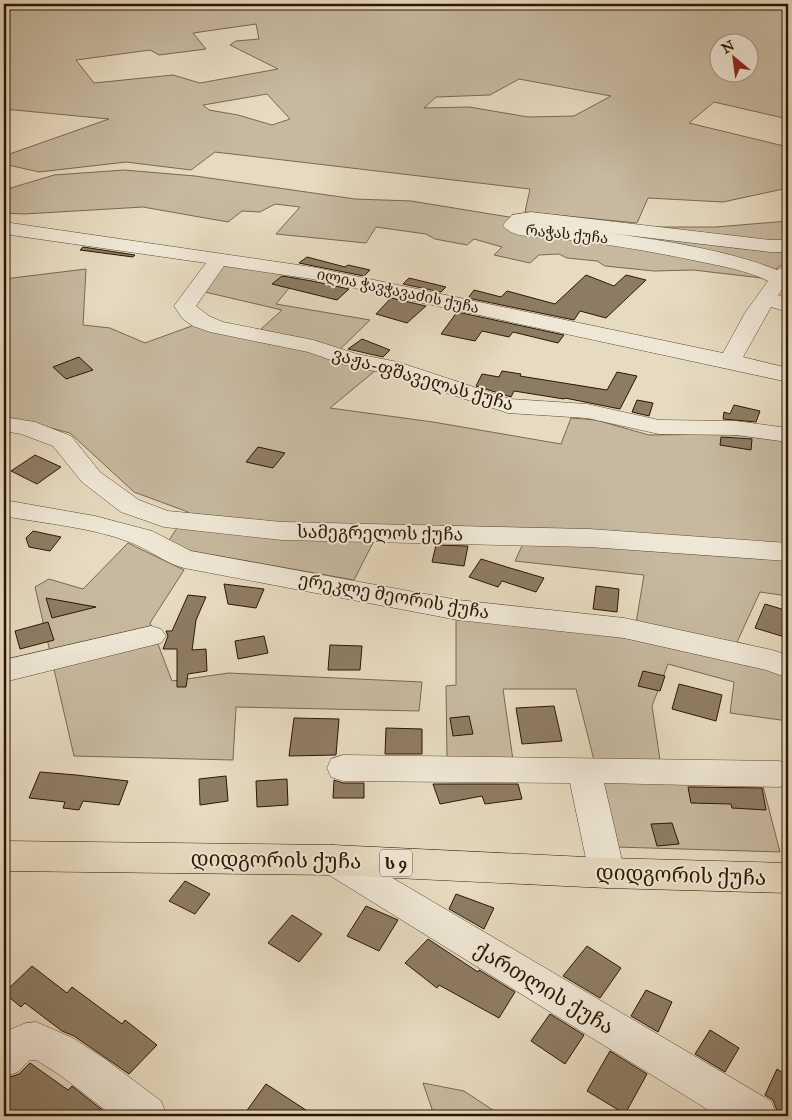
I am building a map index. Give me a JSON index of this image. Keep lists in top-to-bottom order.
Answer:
{
  "streets": {
    "highway": ["დიდგორის ქუჩა", "ს 9"],
    "street": [
      "რაჭას ქუჩა",
      "ილია ჭავჭავაძის ქუჩა",
      "ვაჟა-ფშაველას ქუჩა",
      "სამეგრელოს ქუჩა",
      "ერეკლე მეორის ქუჩა",
      "ქართლის ქუჩა"
    ]
  },
  "crossings": [
    ["ილია ჭავჭავაძის ქუჩა", "ვაჟა-ფშაველას ქუჩა"],
    ["დიდგორის ქუჩა", "ქართლის ქუჩა"]
  ],
  "north": "top left"
}
